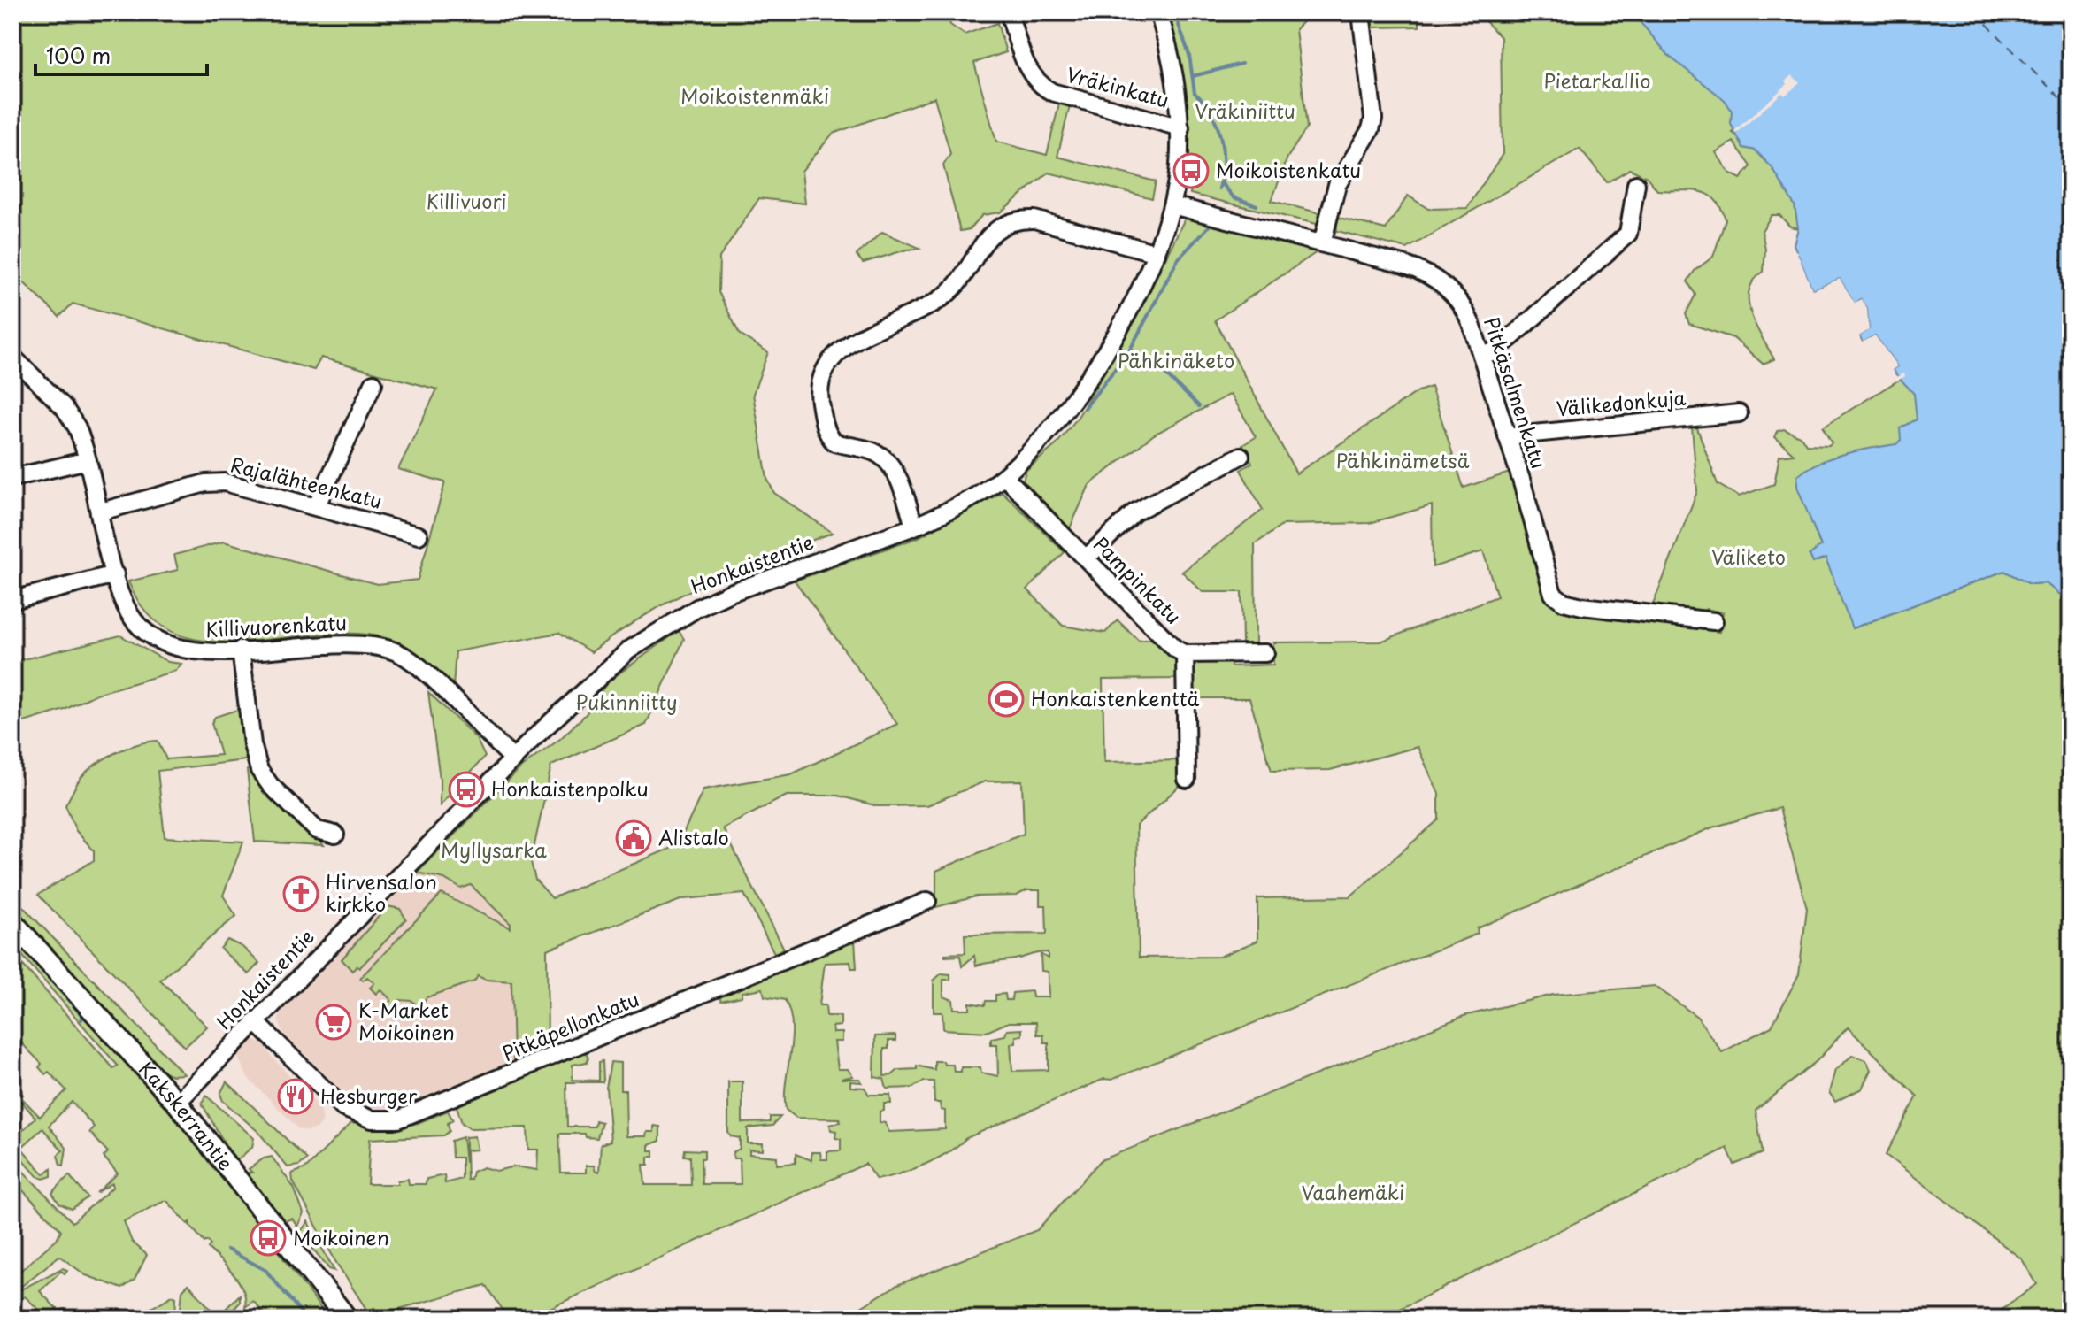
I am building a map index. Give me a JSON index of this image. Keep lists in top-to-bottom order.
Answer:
{
  "streets": {
    "main road": ["Kakskerrantie"],
    "street": [
      "Vräkinkatu",
      "Pitkäsalmenkatu",
      "Välikedonkuja",
      "Rajalähteenkatu",
      "Honkaistentie",
      "Pampinkatu",
      "Killivuorenkatu",
      "Pitkäpellonkatu"
    ]
  },
  "crossings": [
    ["Vräkinkatu", "Honkaistentie"],
    ["Pitkäsalmenkatu", "Välikedonkuja"],
    ["Pitkäsalmenkatu", "Honkaistentie"],
    ["Rajalähteenkatu", "Killivuorenkatu"],
    ["Honkaistentie", "Pampinkatu"],
    ["Honkaistentie", "Killivuorenkatu"],
    ["Honkaistentie", "Pitkäpellonkatu"],
    ["Honkaistentie", "Kakskerrantie"]
  ],
  "parks": [
    "Pietarkallio",
    "Moikoistenmäki",
    "Vräkiniittu",
    "Killivuori",
    "Pähkinäketo",
    "Pähkinämetsä",
    "Väliketo",
    "Pukinniitty",
    "Myllysarka",
    "Vaahemäki"
  ],
  "places": {
    "bus stop": ["Moikoistenkatu", "Honkaistenpolku", "Moikoinen"],
    "sports": ["Honkaistenkenttä"],
    "public building": ["Alistalo"],
    "church": ["Hirvensalon kirkko"],
    "supermarket": ["K-Market Moikoinen"],
    "restaurant": ["Hesburger"]
  },
  "scale_bar": "100 m"
}
